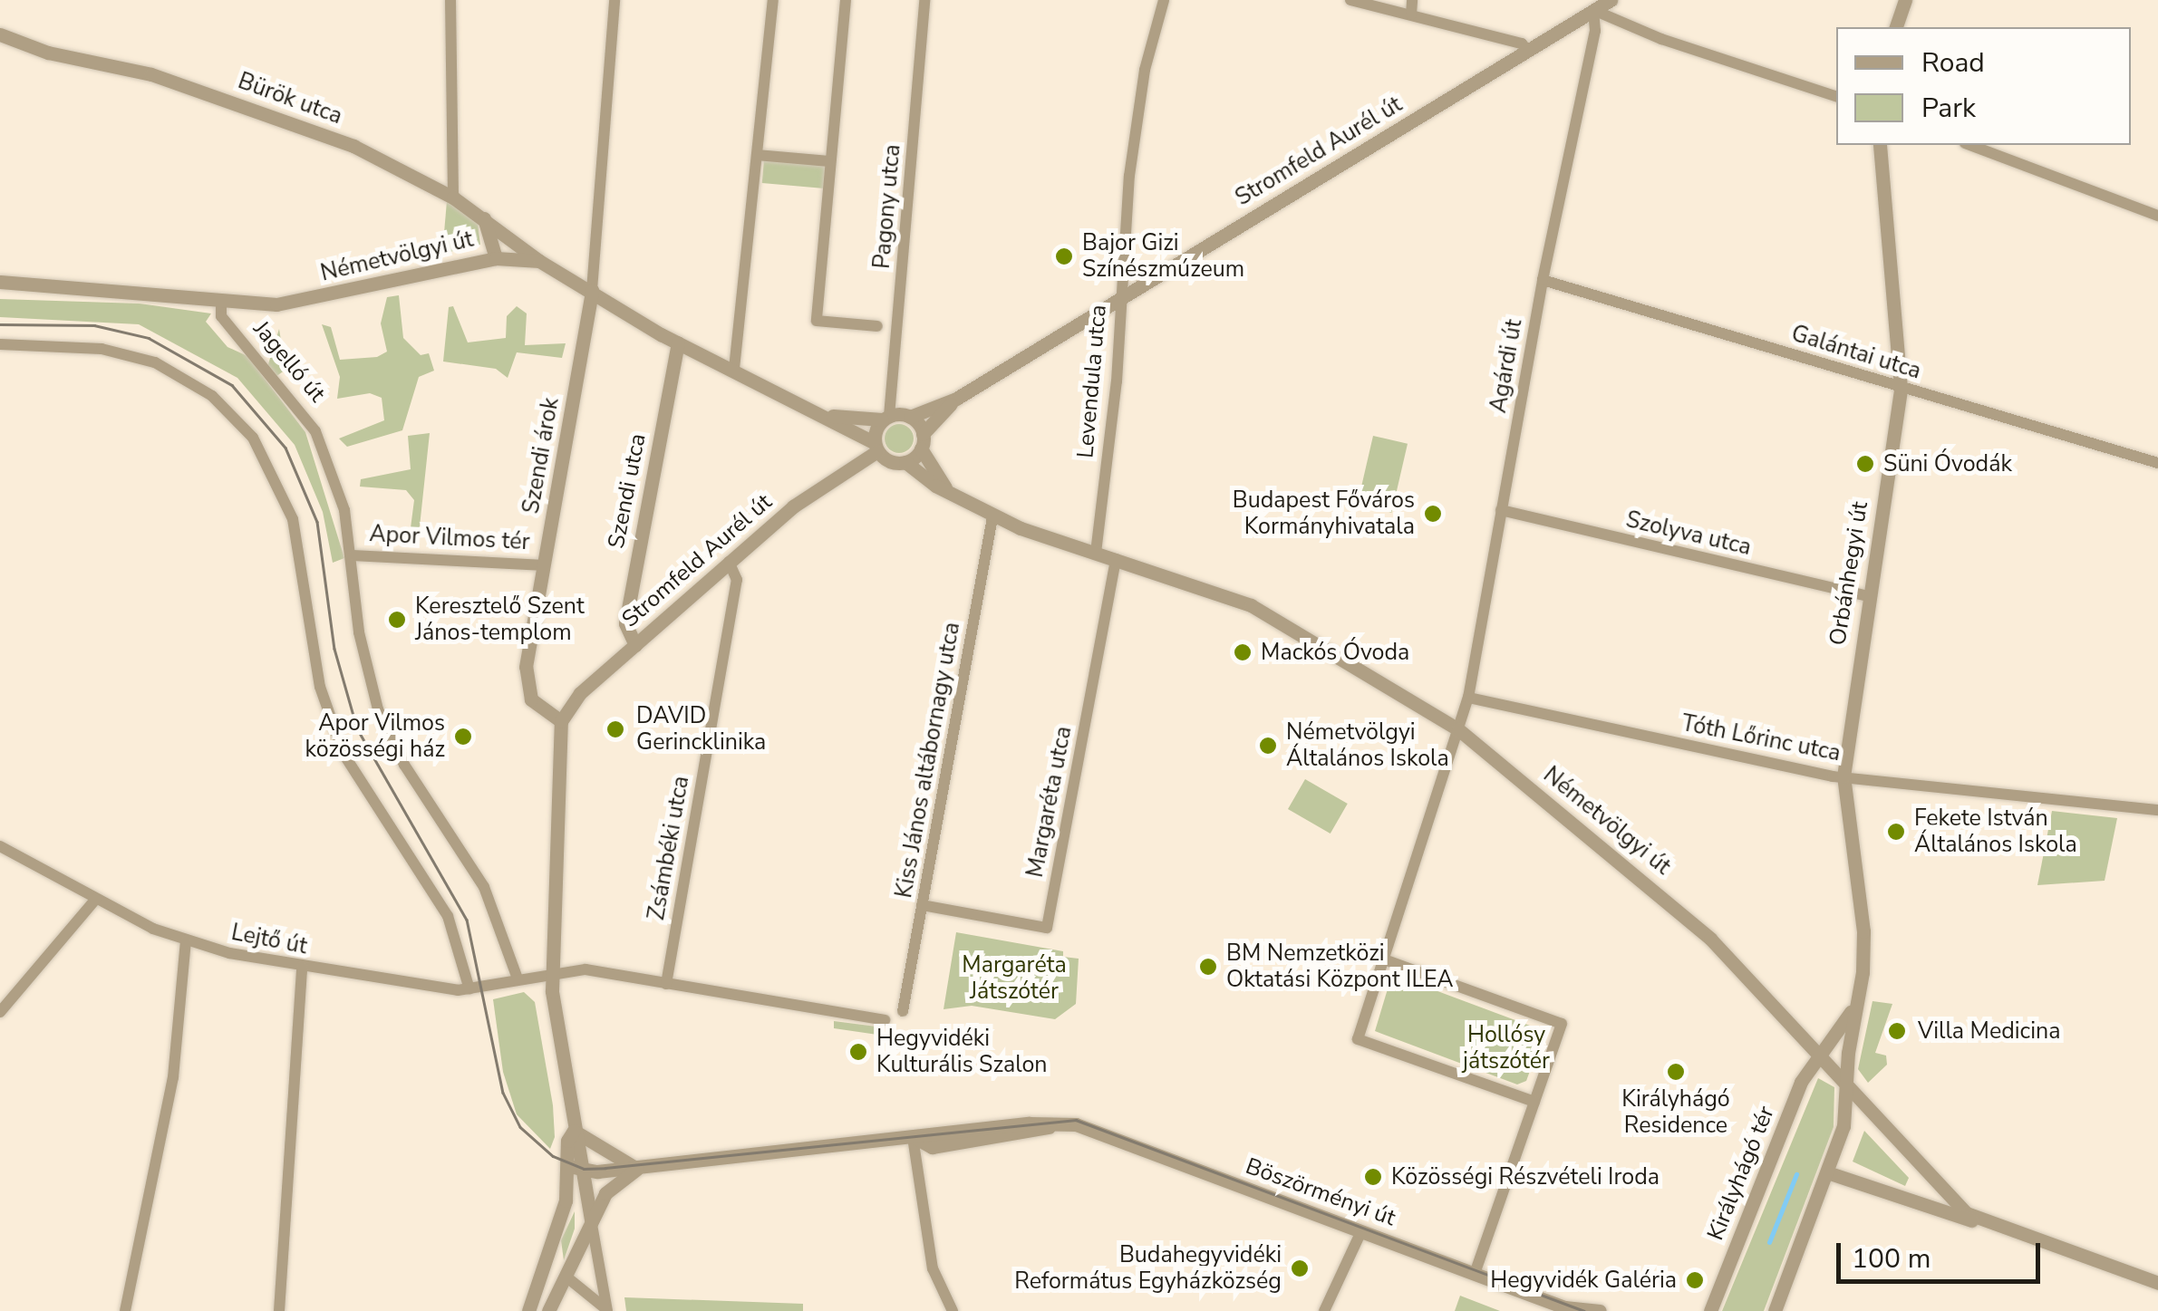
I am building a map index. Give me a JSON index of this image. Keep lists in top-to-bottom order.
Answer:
{
  "streets": {
    "street": [
      "Bürök utca",
      "Stromfeld Aurél út",
      "Pagony utca",
      "Németvölgyi út",
      "Galántai utca",
      "Jagelló út",
      "Agárdi út",
      "Levendula utca",
      "Szendi árok",
      "Szendi utca",
      "Szolyva utca",
      "Apor Vilmos tér",
      "Orbánhegyi út",
      "Tóth Lőrinc utca",
      "Kiss János altábornagy utca",
      "Margaréta utca",
      "Zsámbéki utca",
      "Lejtő út",
      "Királyhágó tér",
      "Böszörményi út"
    ]
  },
  "crossings": [
    ["Bürök utca", "Németvölgyi út"],
    ["Stromfeld Aurél út", "Pagony utca"],
    ["Stromfeld Aurél út", "Németvölgyi út"],
    ["Stromfeld Aurél út", "Agárdi út"],
    ["Stromfeld Aurél út", "Levendula utca"],
    ["Stromfeld Aurél út", "Szendi árok"],
    ["Stromfeld Aurél út", "Szendi utca"],
    ["Stromfeld Aurél út", "Zsámbéki utca"],
    ["Pagony utca", "Németvölgyi út"],
    ["Németvölgyi út", "Jagelló út"],
    ["Németvölgyi út", "Agárdi út"],
    ["Németvölgyi út", "Levendula utca"],
    ["Németvölgyi út", "Szendi árok"],
    ["Németvölgyi út", "Szendi utca"],
    ["Németvölgyi út", "Orbánhegyi út"],
    ["Németvölgyi út", "Kiss János altábornagy utca"],
    ["Németvölgyi út", "Margaréta utca"],
    ["Németvölgyi út", "Királyhágó tér"],
    ["Galántai utca", "Agárdi út"],
    ["Galántai utca", "Orbánhegyi út"],
    ["Jagelló út", "Apor Vilmos tér"],
    ["Agárdi út", "Szolyva utca"],
    ["Agárdi út", "Tóth Lőrinc utca"],
    ["Szendi árok", "Apor Vilmos tér"],
    ["Szolyva utca", "Orbánhegyi út"],
    ["Apor Vilmos tér", "Lejtő út"],
    ["Orbánhegyi út", "Tóth Lőrinc utca"],
    ["Orbánhegyi út", "Királyhágó tér"],
    ["Kiss János altábornagy utca", "Margaréta utca"],
    ["Zsámbéki utca", "Lejtő út"]
  ],
  "parks": ["Margaréta Játszótér", "Hollósy játszótér"],
  "places": [
    "Bajor Gizi Színészmúzeum",
    "Süni Óvodák",
    "Budapest Főváros Kormányhivatala",
    "Keresztelő Szent János-templom",
    "Mackós Óvoda",
    "DAVID Gerincklinika",
    "Apor Vilmos közösségi ház",
    "Németvölgyi Általános Iskola",
    "Fekete István Általános Iskola",
    "BM Nemzetközi Oktatási Központ ILEA",
    "Villa Medicina",
    "Hegyvidéki Kulturális Szalon",
    "Királyhágó Residence",
    "Közösségi Részvételi Iroda",
    "Budahegyvidéki Református Egyházközség",
    "Hegyvidék Galéria"
  ],
  "legend": ["Road", "Park"],
  "scale_bar": "100 m"
}
